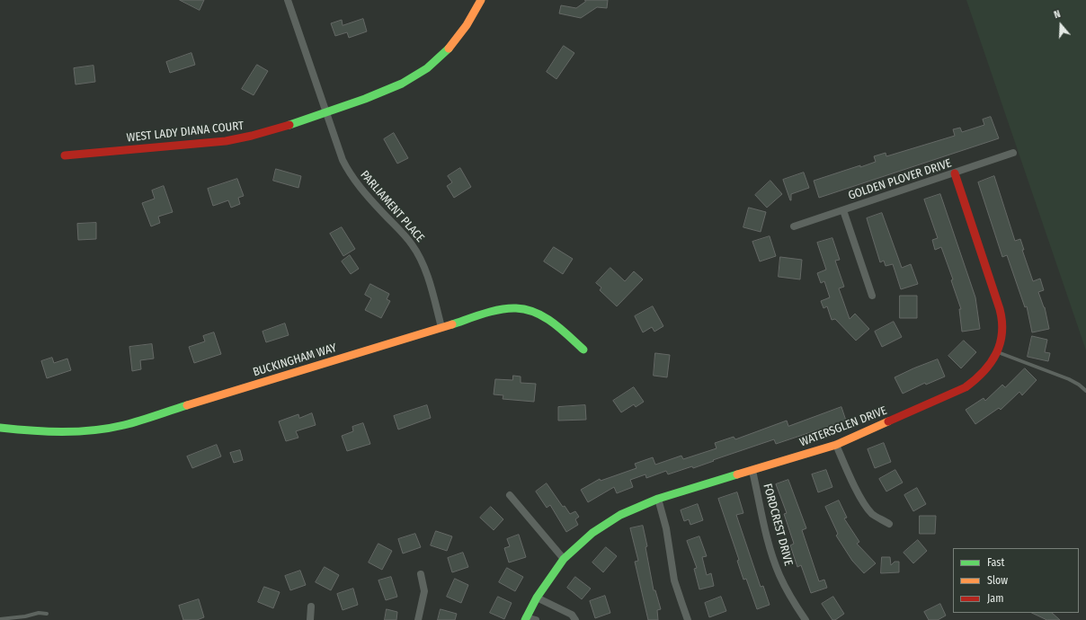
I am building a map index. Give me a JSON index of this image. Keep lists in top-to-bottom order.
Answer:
{
  "streets": {
    "street": [
      "WEST LADY DIANA COURT",
      "GOLDEN PLOVER DRIVE",
      "PARLIAMENT PLACE",
      "BUCKINGHAM WAY",
      "WATERSGLEN DRIVE",
      "FORDCREST DRIVE"
    ]
  },
  "crossings": [
    ["WEST LADY DIANA COURT", "PARLIAMENT PLACE"],
    ["GOLDEN PLOVER DRIVE", "WATERSGLEN DRIVE"],
    ["PARLIAMENT PLACE", "BUCKINGHAM WAY"],
    ["WATERSGLEN DRIVE", "FORDCREST DRIVE"]
  ],
  "legend": ["Fast", "Slow", "Jam"],
  "north": "top"
}
